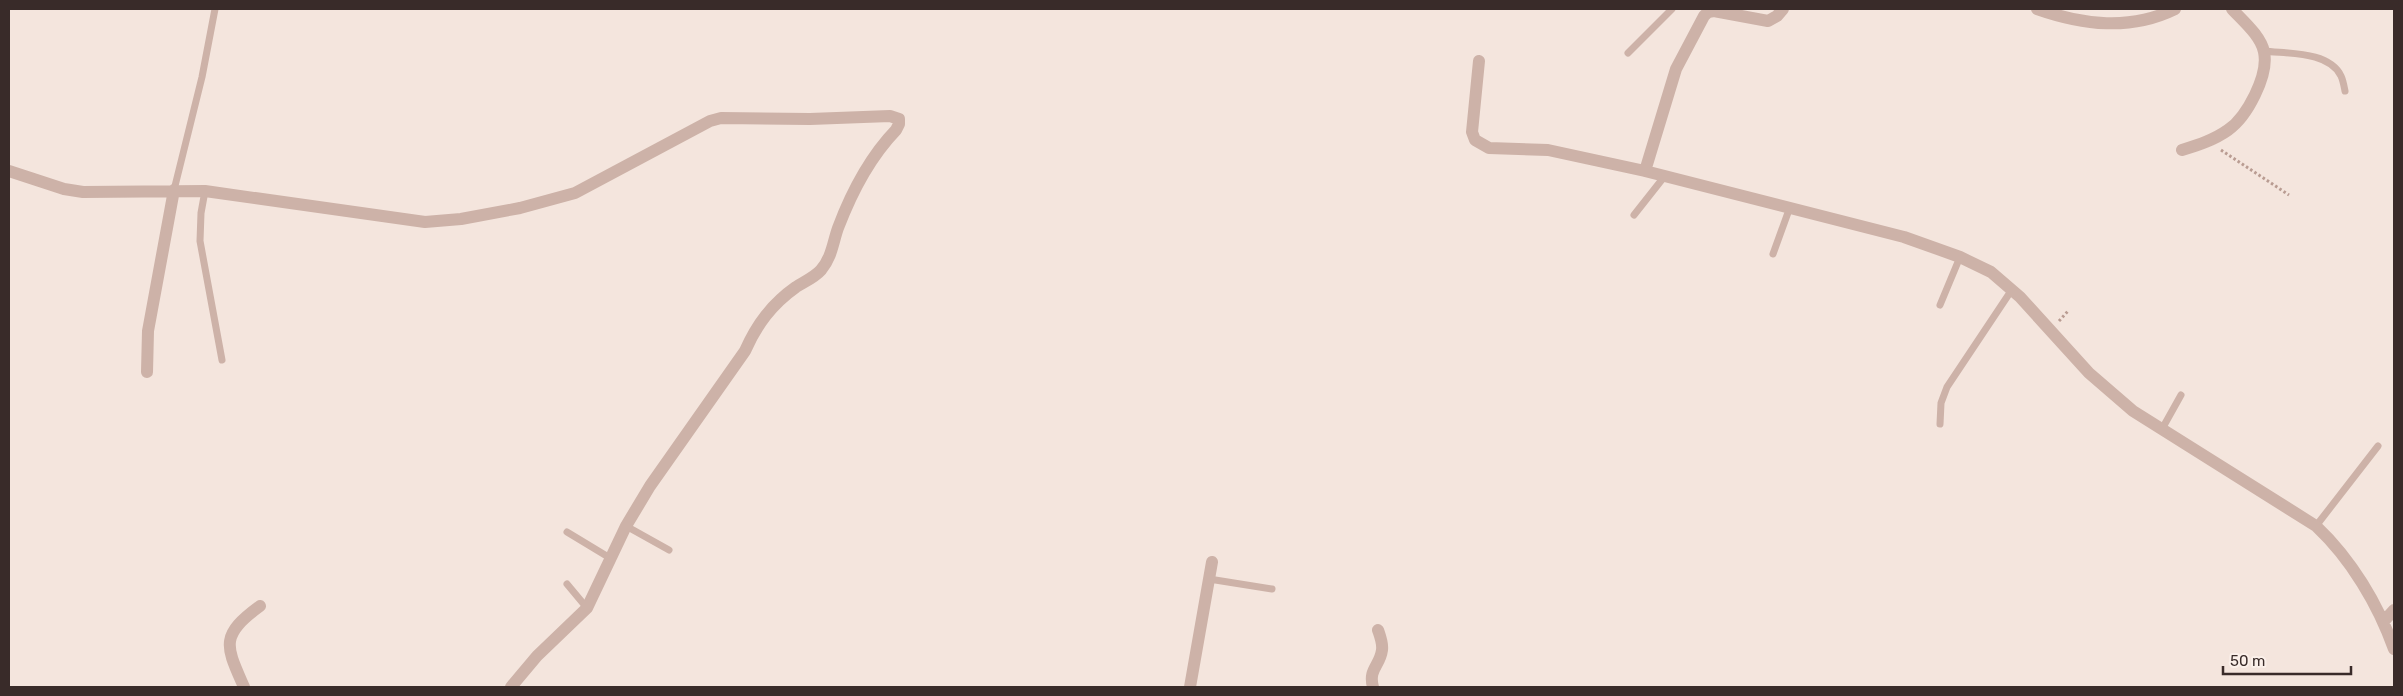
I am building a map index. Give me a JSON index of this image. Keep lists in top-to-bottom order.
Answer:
{
  "scale_bar": "50 m"
}
